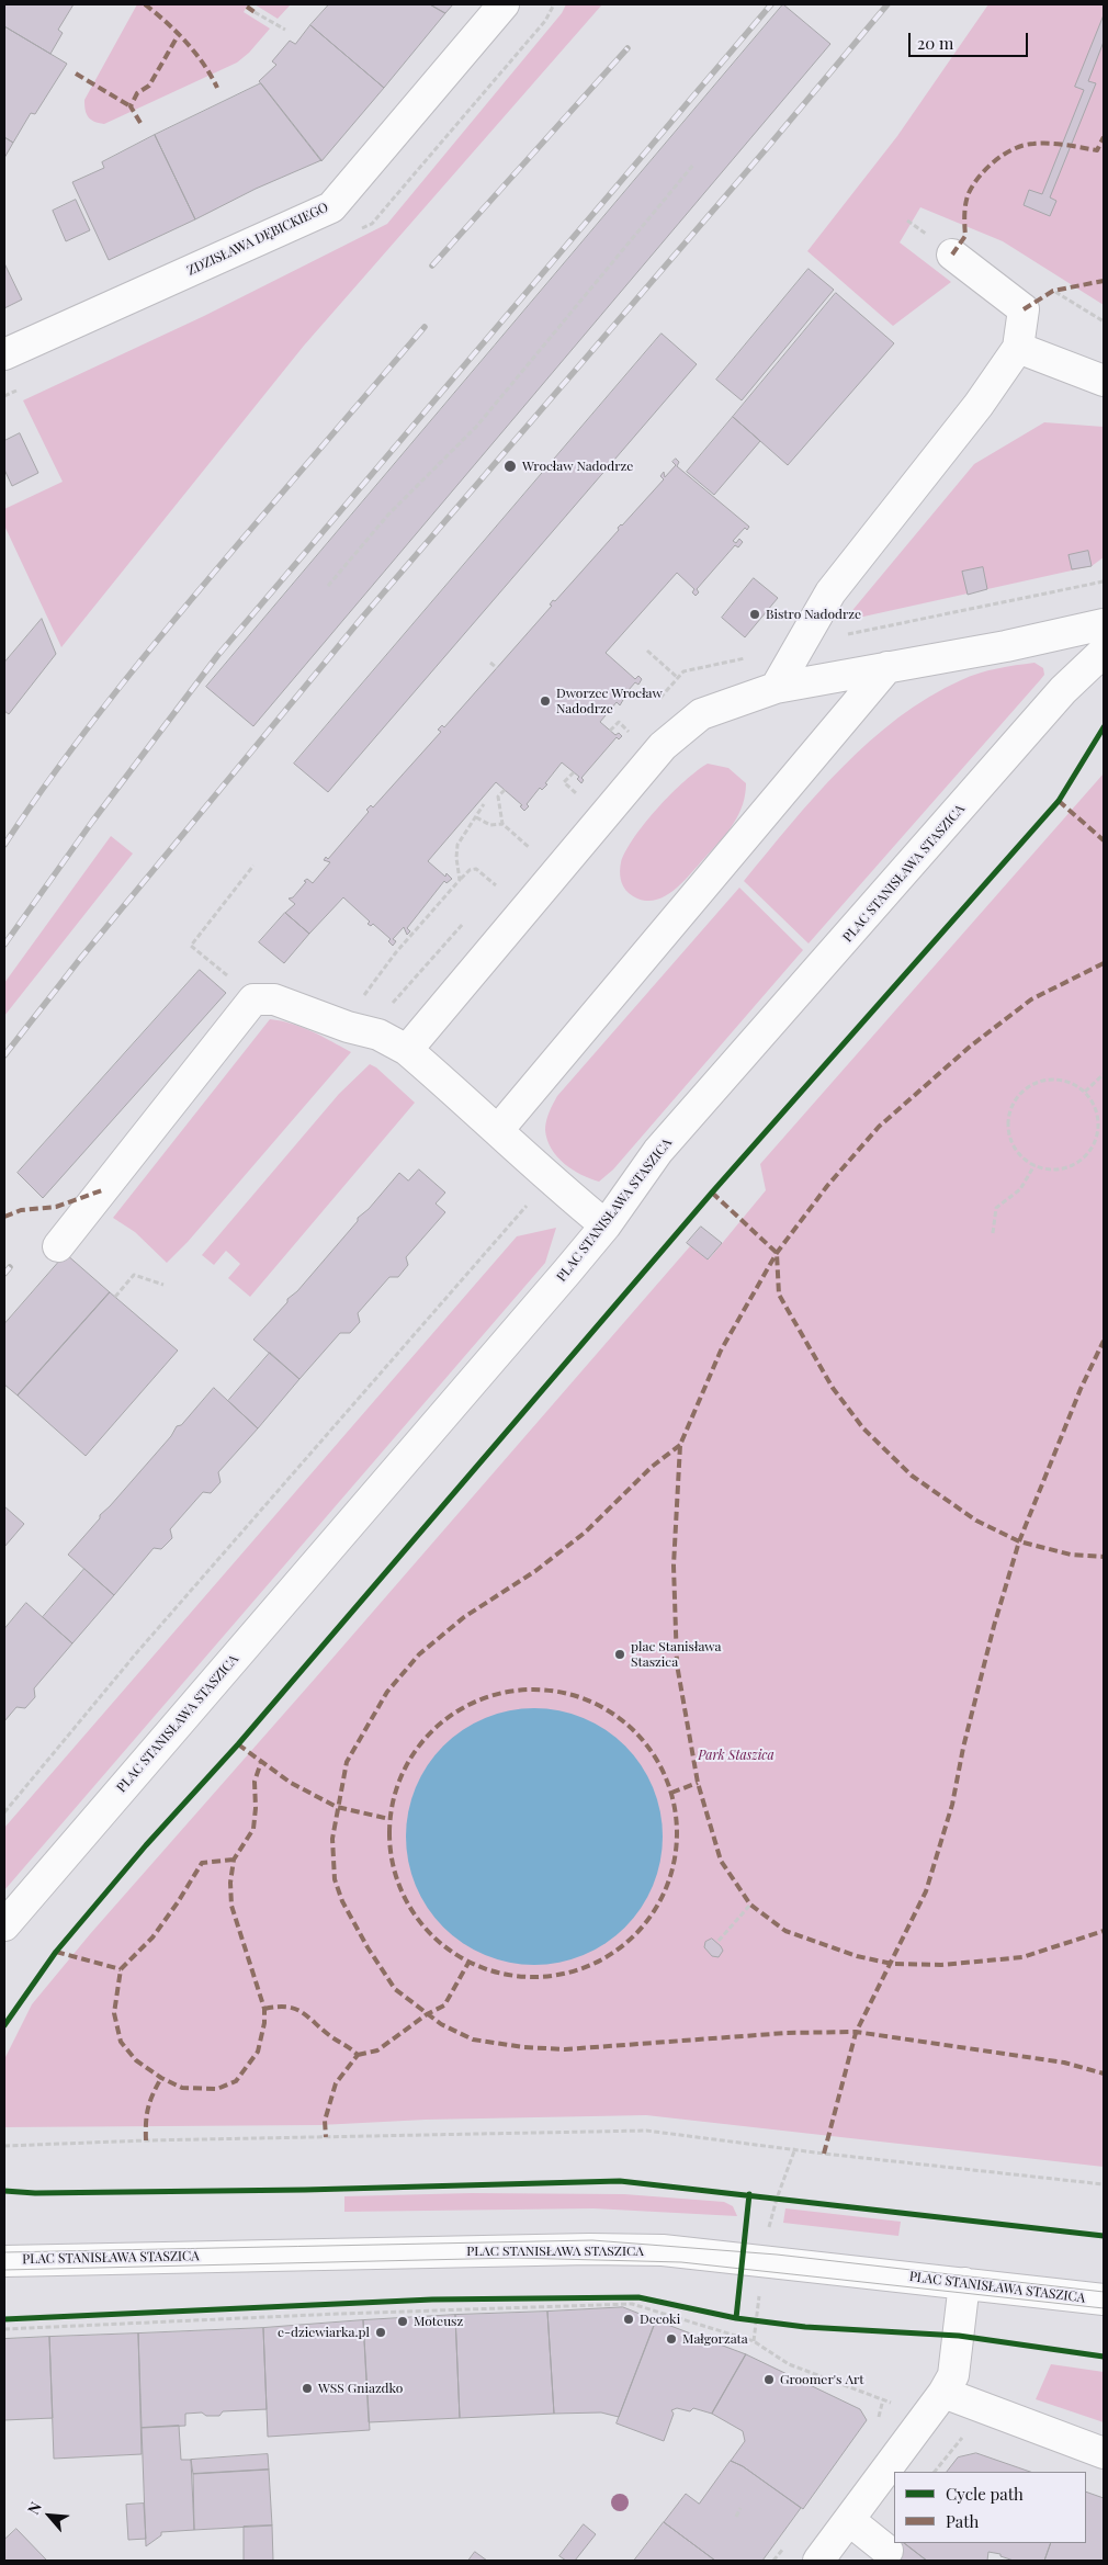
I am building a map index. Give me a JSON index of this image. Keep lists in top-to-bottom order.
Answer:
{
  "streets": {
    "street": ["ZDZISŁAWA DĘBICKIEGO", "PLAC STANISŁAWA STASZICA"]
  },
  "parks": ["Park Staszica"],
  "places": [
    "Wrocław Nadodrze",
    "Bistro Nadodrze",
    "Dworzec Wrocław Nadodrze",
    "plac Stanisława Staszica",
    "Decoki",
    "Moteusz",
    "e-dziewiarka.pl",
    "Małgorzata",
    "Groomer's Art",
    "WSS Gniazdko"
  ],
  "legend": ["Cycle path", "Path"],
  "scale_bar": "20 m",
  "north": "top left"
}
